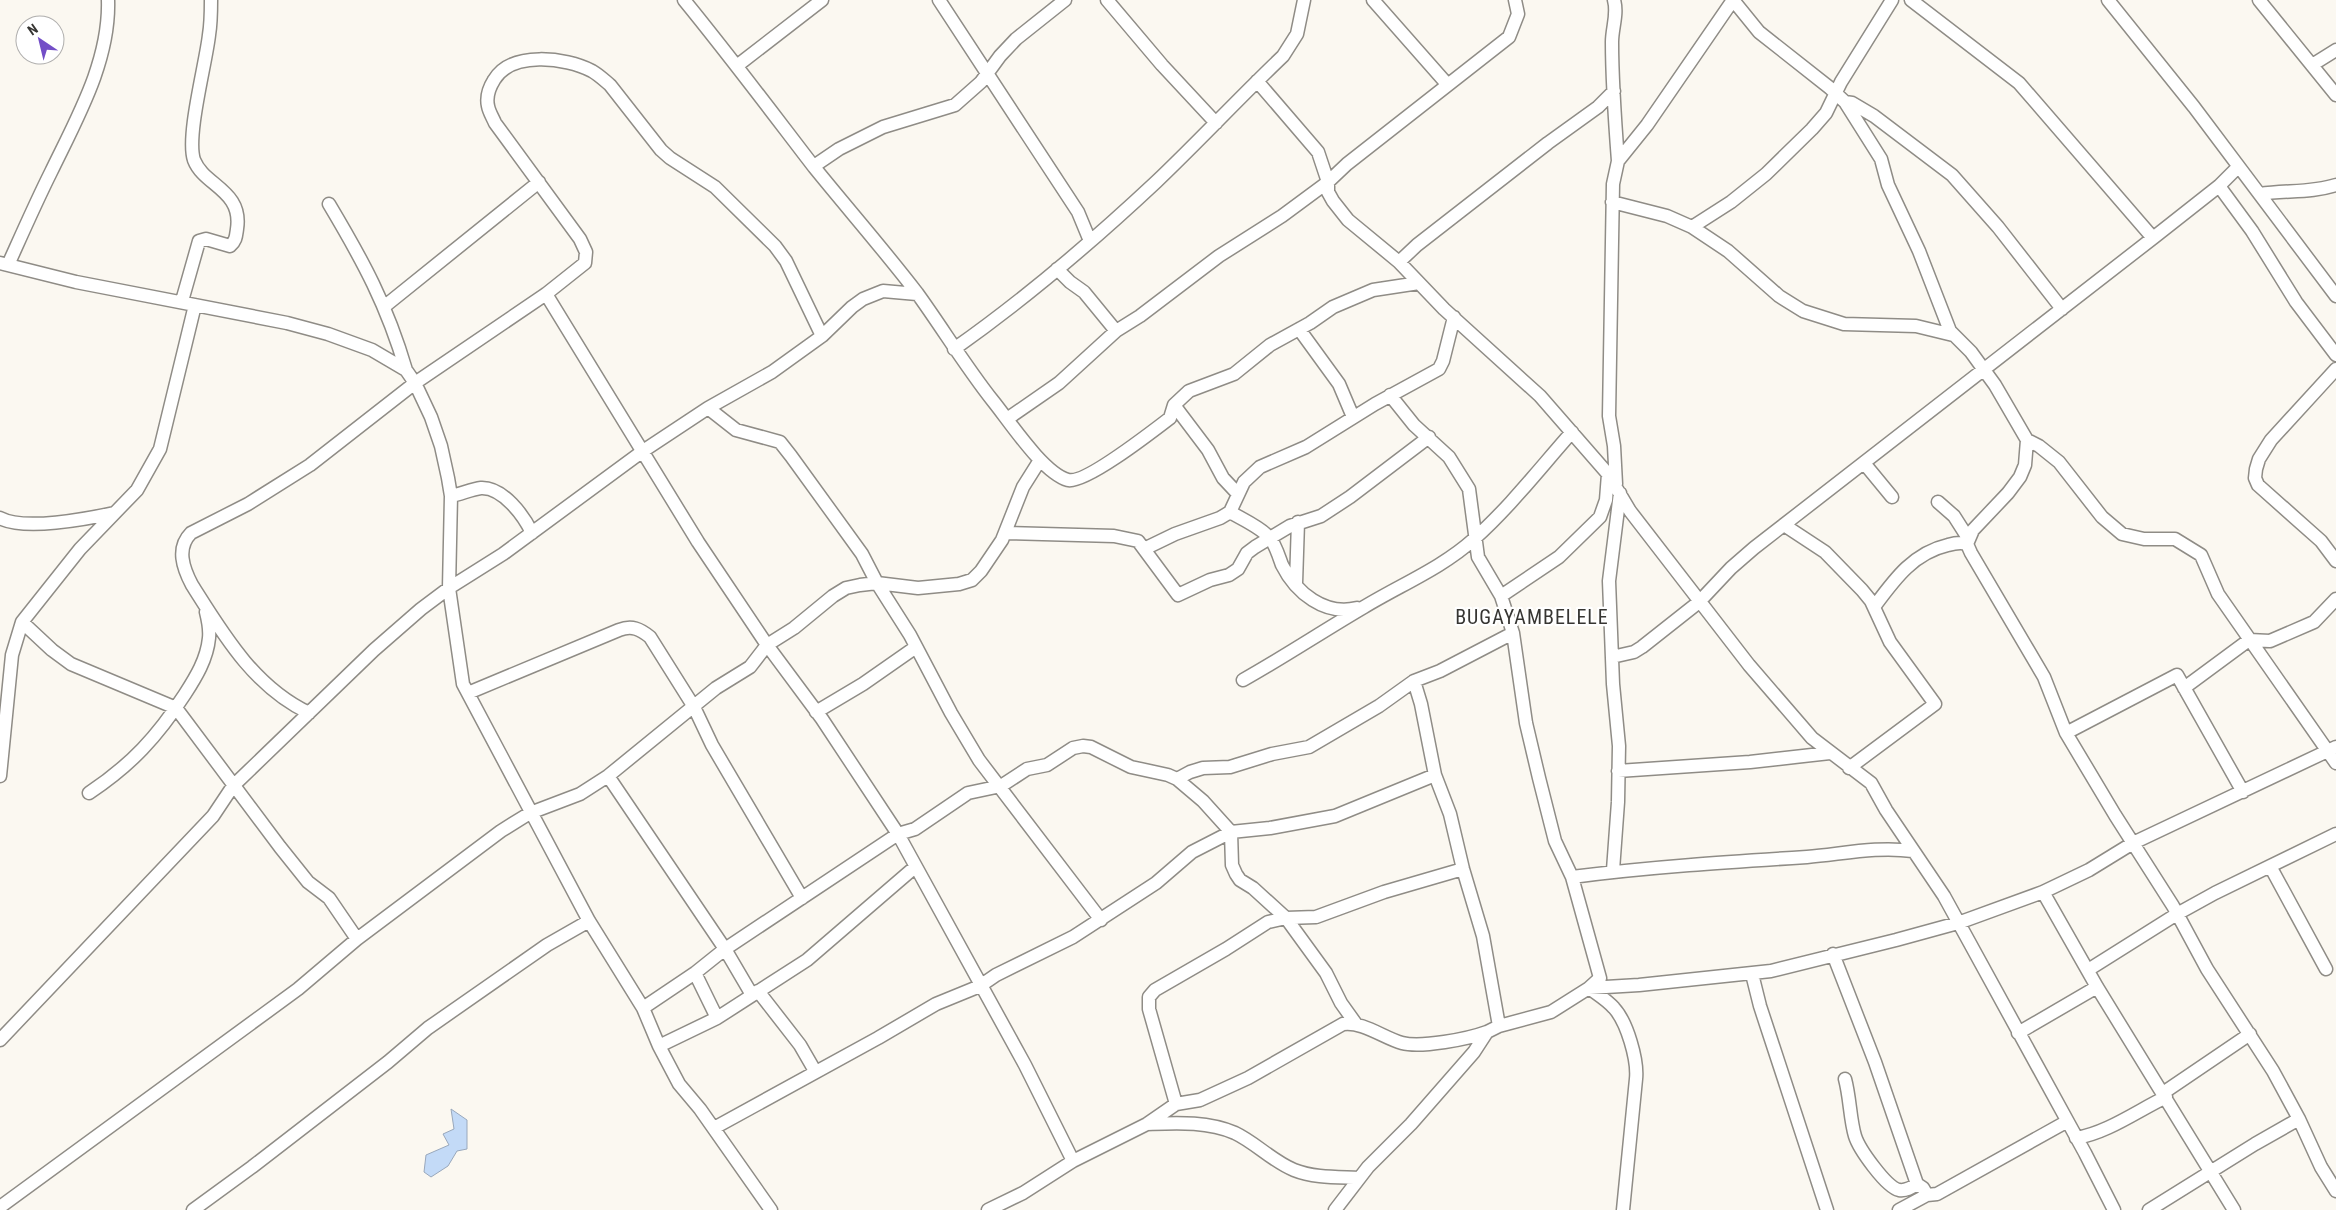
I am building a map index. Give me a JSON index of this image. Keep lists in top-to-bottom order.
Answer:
{
  "districts": ["BUGAYAMBELELE"],
  "north": "top left"
}
